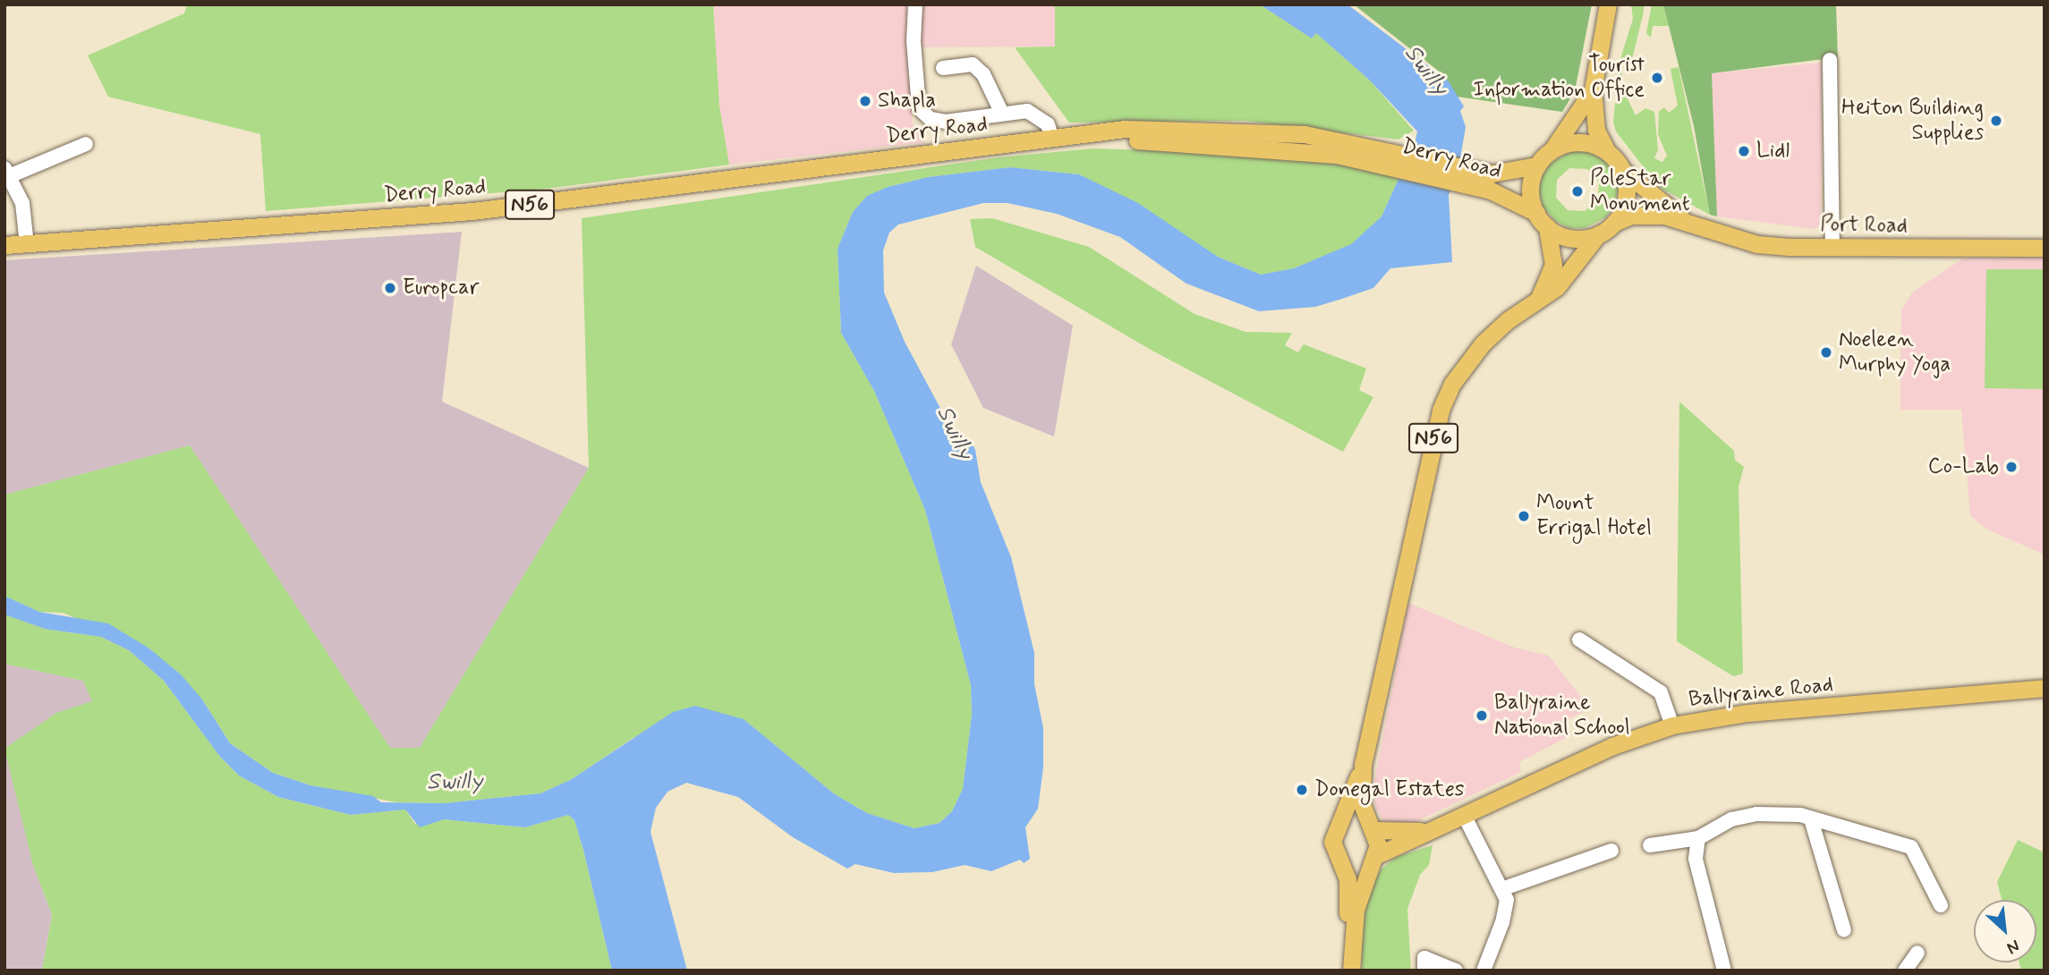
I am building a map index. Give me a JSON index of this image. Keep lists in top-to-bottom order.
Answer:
{
  "streets": {
    "main road": [
      "Derry Road",
      "N56",
      "Port Road",
      "Ballyraine Road"
    ]
  },
  "crossings": [
    ["Derry Road", "N56"],
    ["N56", "Ballyraine Road"]
  ],
  "water": ["Swilly"],
  "places": [
    "Tourist Information Office",
    "Shapla",
    "Heiton Building Supplies",
    "Lidl",
    "PoleStar Monument",
    "Europcar",
    "Noeleen Murphy Yoga",
    "Co-Lab",
    "Mount Errigal Hotel",
    "Ballyraine National School",
    "Donegal Estates"
  ],
  "north": "bottom right"
}
